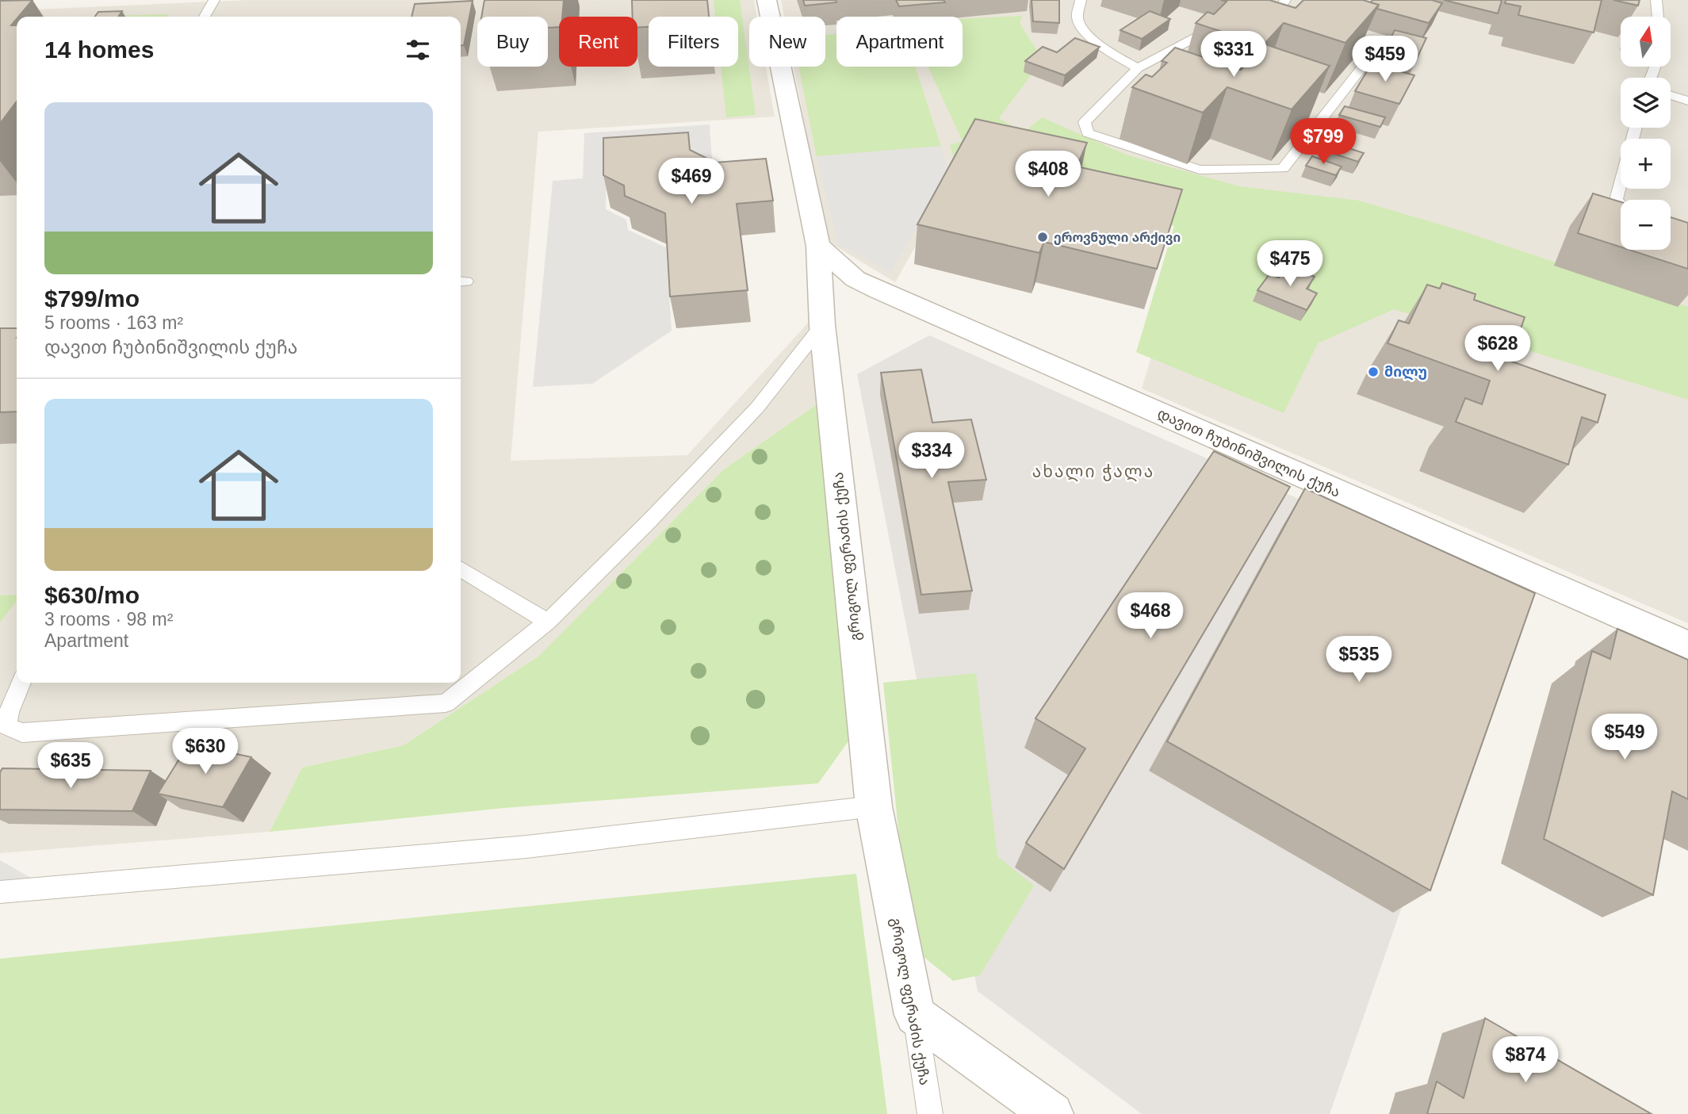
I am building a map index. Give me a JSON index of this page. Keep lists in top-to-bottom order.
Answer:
{
  "streets": {
    "street": ["დავით ჩუბინიშვილის ქუჩა", "გრიგოლ ფერაძის ქუჩა"]
  },
  "crossings": [
    ["დავით ჩუბინიშვილის ქუჩა", "გრიგოლ ფერაძის ქუჩა"]
  ],
  "districts": ["ახალი ჭალა"],
  "places": ["ეროვნული არქივი", "მილუ"],
  "north": "top",
  "page": {
    "map_buttons": ["+", "−"],
    "chip": [
      "Buy",
      "Rent",
      "Filters",
      "New",
      "Apartment"
    ],
    "heading": "14 homes",
    "price": [
      "$331",
      "$459",
      "$799",
      "$408",
      "$469",
      "$475",
      "$628",
      "$334",
      "$468",
      "$535",
      "$549",
      "$630",
      "$635",
      "$874"
    ],
    "list": [
      {
        "name": "$799/mo",
        "note": "5 rooms · 163 m² · დავით ჩუბინიშვილის ქუჩა"
      },
      {
        "name": "$630/mo",
        "note": "3 rooms · 98 m² · Apartment"
      }
    ]
  }
}
